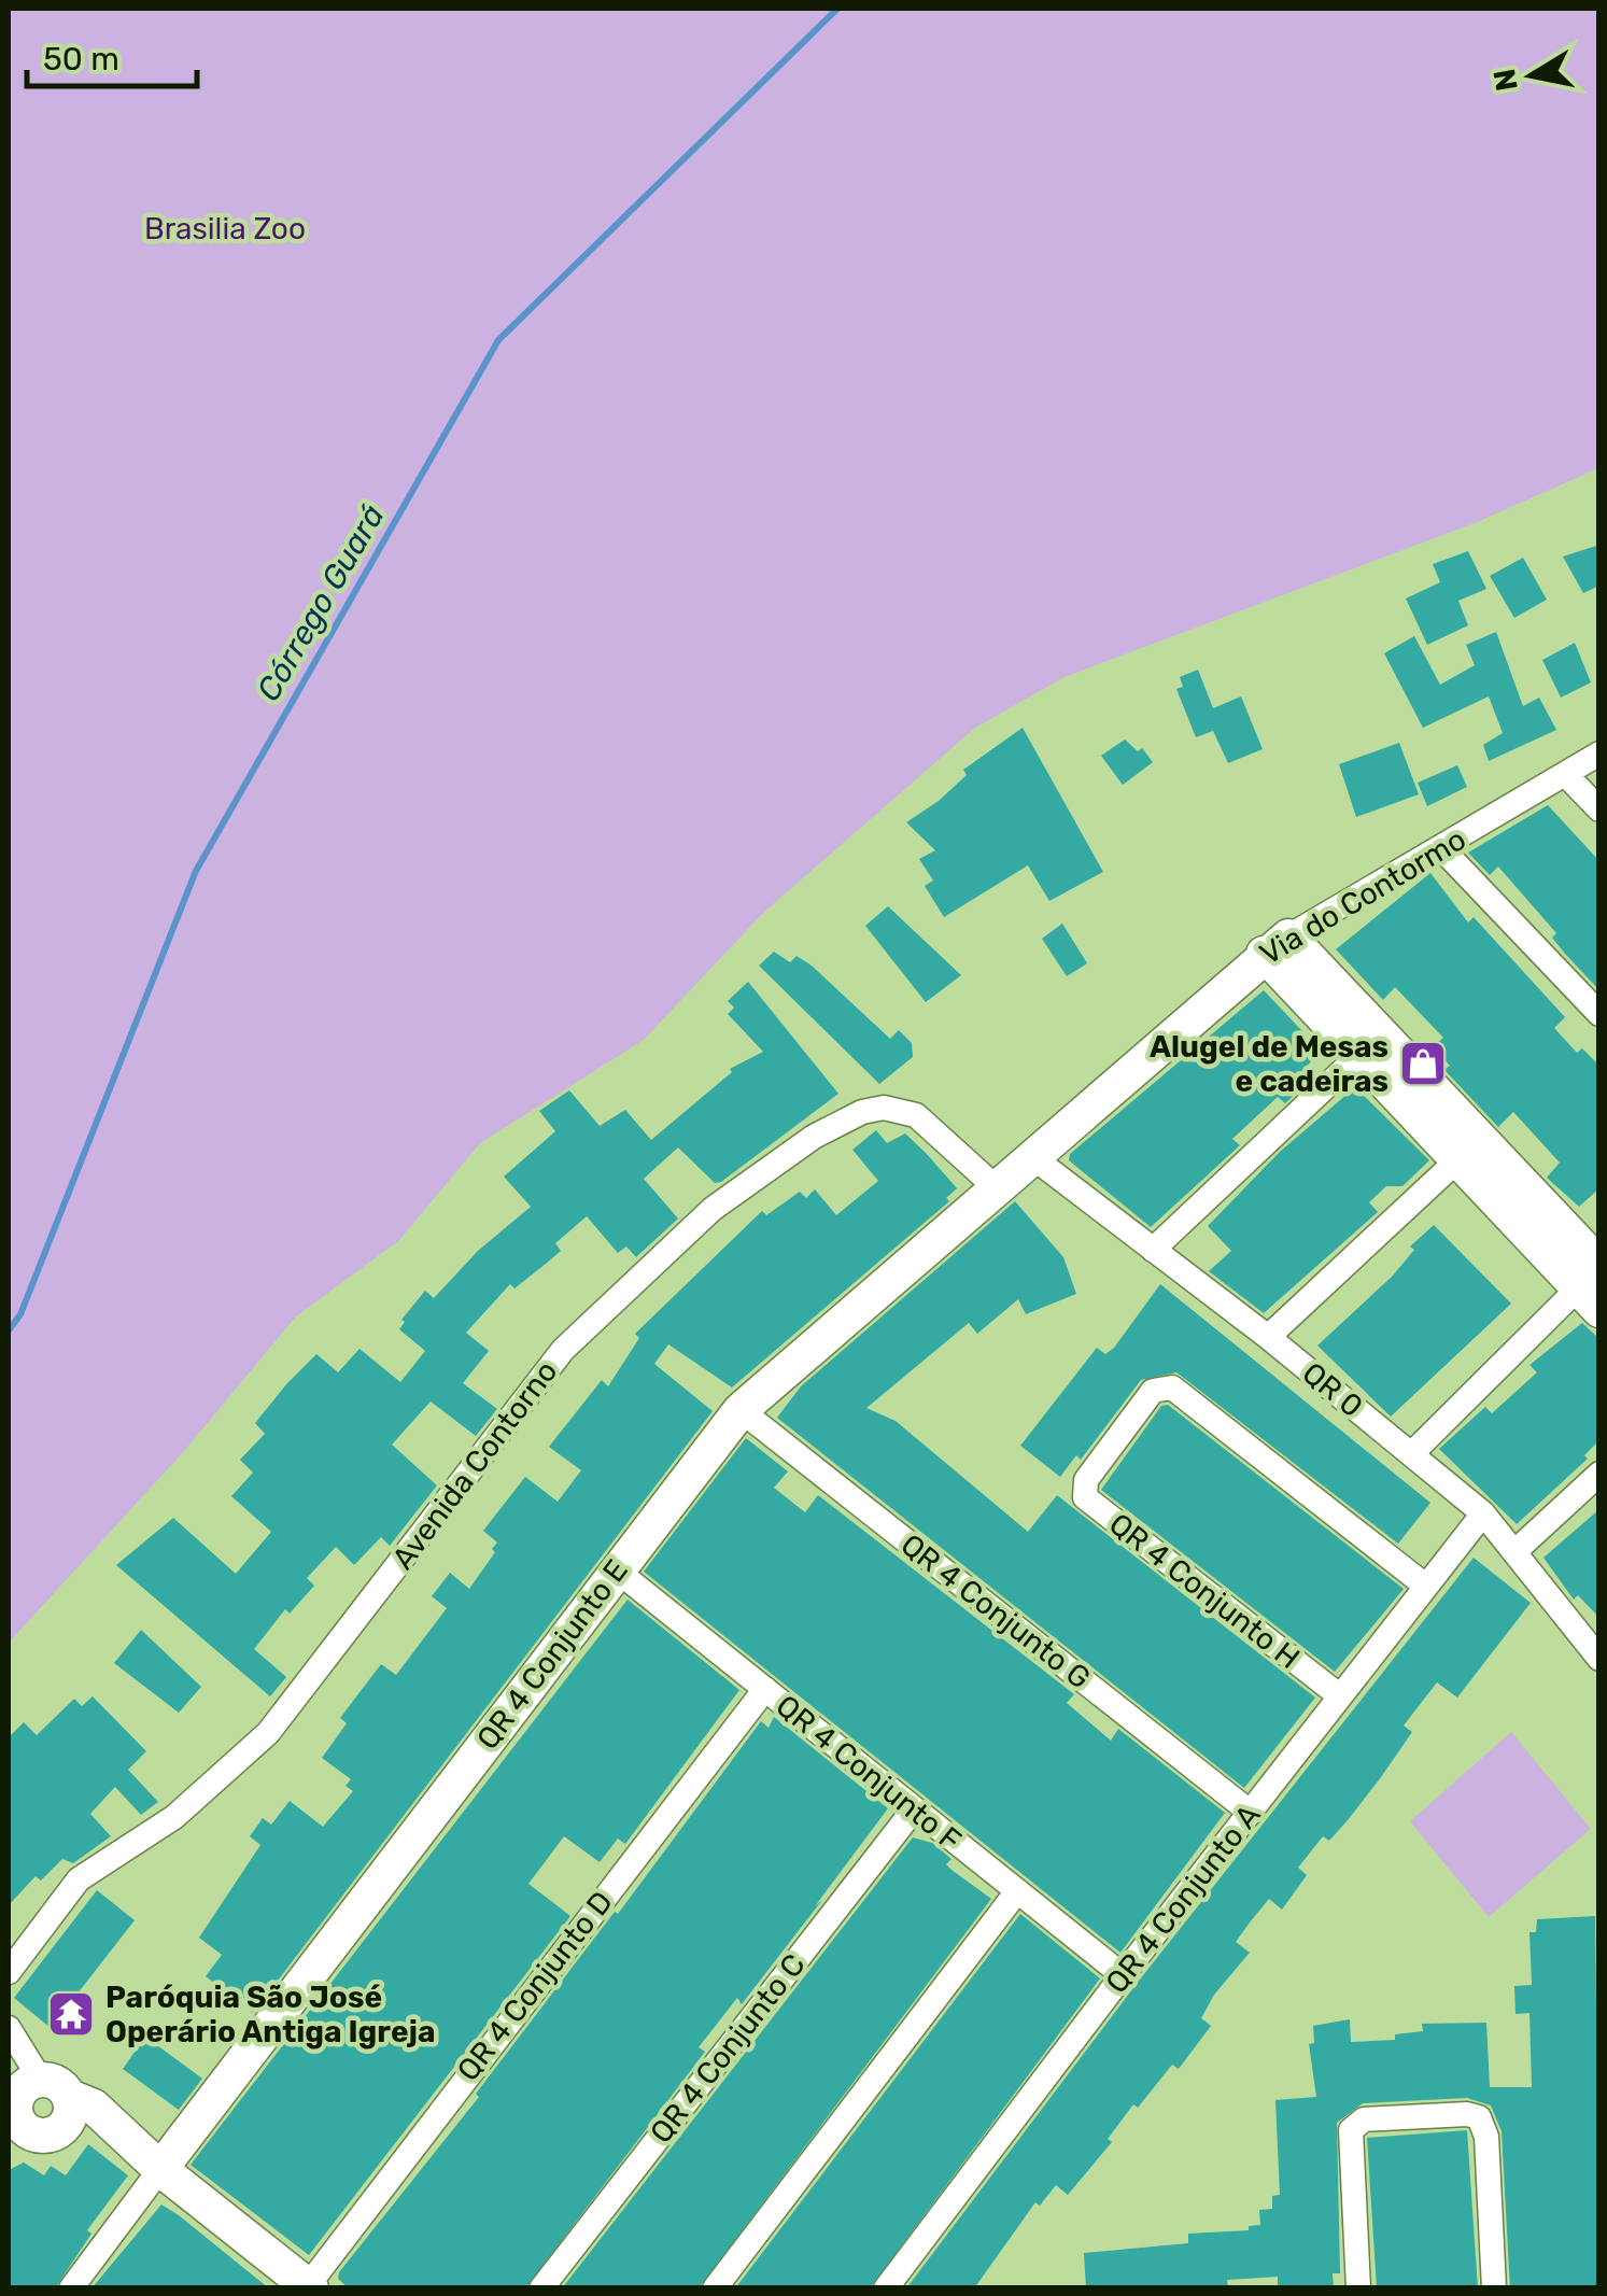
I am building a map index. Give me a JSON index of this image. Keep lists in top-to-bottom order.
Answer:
{
  "streets": {
    "street": [
      "Via do Contormo",
      "QR 0",
      "Avenida Contorno",
      "QR 4 Conjunto H",
      "QR 4 Conjunto G",
      "QR 4 Conjunto E",
      "QR 4 Conjunto F",
      "QR 4 Conjunto A",
      "QR 4 Conjunto D",
      "QR 4 Conjunto C"
    ]
  },
  "crossings": [
    ["Via do Contormo", "QR 0"],
    ["Via do Contormo", "Avenida Contorno"],
    ["Via do Contormo", "QR 4 Conjunto E"],
    ["QR 0", "QR 4 Conjunto A"],
    ["Avenida Contorno", "QR 4 Conjunto E"],
    ["QR 4 Conjunto H", "QR 4 Conjunto A"],
    ["QR 4 Conjunto G", "QR 4 Conjunto E"],
    ["QR 4 Conjunto G", "QR 4 Conjunto A"],
    ["QR 4 Conjunto E", "QR 4 Conjunto F"],
    ["QR 4 Conjunto F", "QR 4 Conjunto A"],
    ["QR 4 Conjunto F", "QR 4 Conjunto D"],
    ["QR 4 Conjunto F", "QR 4 Conjunto C"]
  ],
  "water": ["Córrego Guará"],
  "parks": ["Brasilia Zoo"],
  "places": {
    "shop": ["Alugel de Mesas e cadeiras"],
    "temple": ["Paróquia São José Operário Antiga Igreja"]
  },
  "scale_bar": "50 m",
  "north": "left"
}
